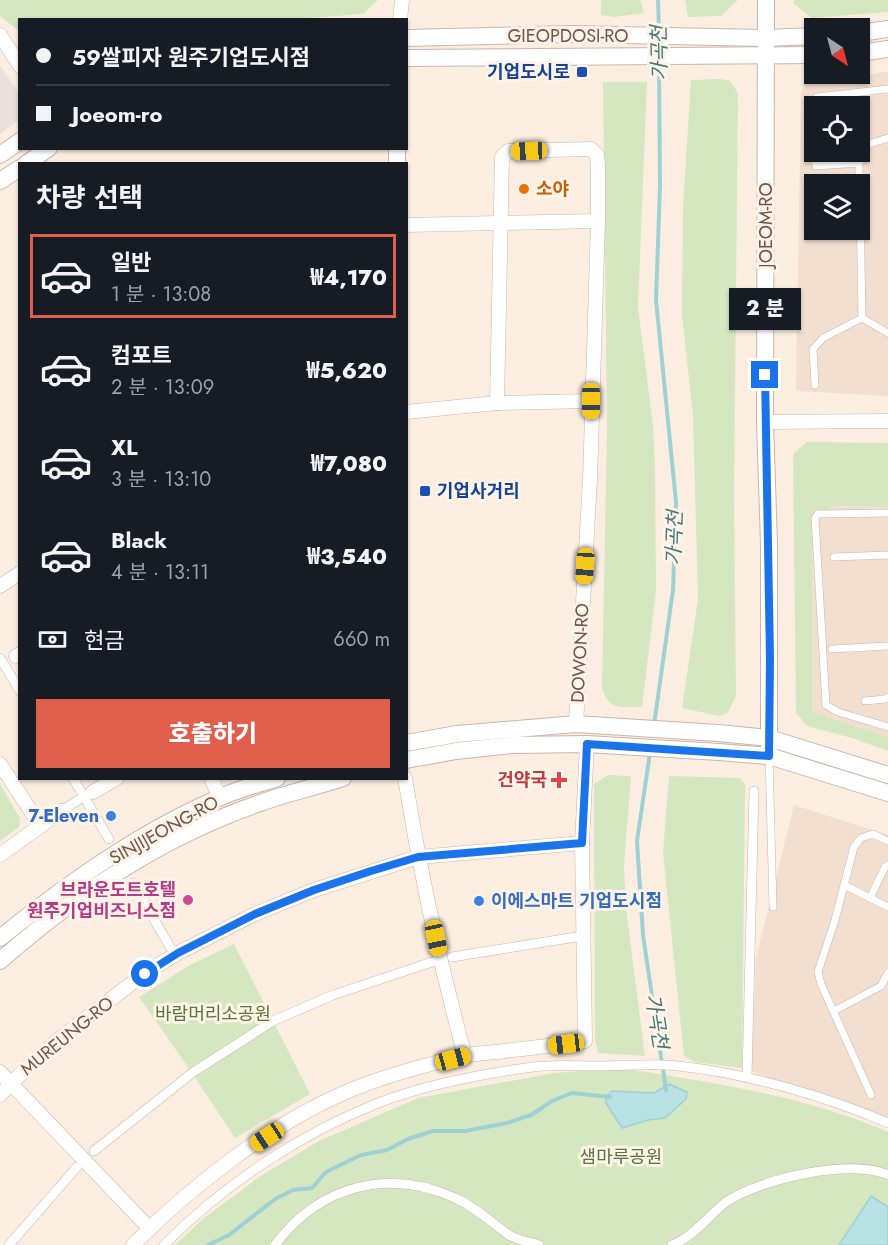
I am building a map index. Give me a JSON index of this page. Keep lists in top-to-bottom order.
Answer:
{
  "streets": {
    "street": [
      "GIEOPDOSI-RO",
      "JOEOM-RO",
      "DOWON-RO",
      "SINJIJEONG-RO",
      "MUREUNG-RO"
    ]
  },
  "crossings": [
    ["GIEOPDOSI-RO", "JOEOM-RO"]
  ],
  "water": ["가곡천"],
  "parks": ["바람머리소공원", "샘마루공원"],
  "places": {
    "transit": ["기업도시로", "기업사거리"],
    "other": [
      "소야",
      "7-Eleven",
      "브라운도트호텔 원주기업비즈니스점",
      "이에스마트 기업도시점"
    ],
    "health": ["건약국"]
  },
  "north": "bottom right",
  "page": {
    "banner": ["59쌀피자 원주기업도시점", "Joeom-ro"],
    "heading": "차량 선택",
    "list": [
      {
        "name": "일반",
        "note": "1 분 · 13:08",
        "value": "₩4,170"
      },
      {
        "name": "컴포트",
        "note": "2 분 · 13:09",
        "value": "₩5,620"
      },
      {
        "name": "XL",
        "note": "3 분 · 13:10",
        "value": "₩7,080"
      },
      {
        "name": "Black",
        "note": "4 분 · 13:11",
        "value": "₩3,540"
      }
    ],
    "bubble": "2 분",
    "pay": ["현금", "660 m"],
    "buttons": "호출하기"
  }
}
